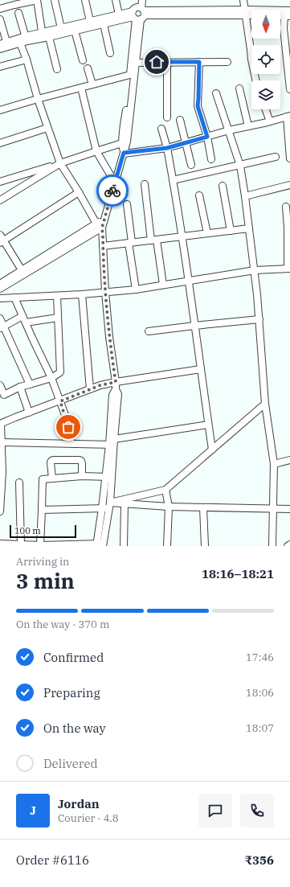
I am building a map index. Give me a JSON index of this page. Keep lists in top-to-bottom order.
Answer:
{
  "scale_bar": "100 m",
  "north": "bottom",
  "page": {
    "scale": "100 m",
    "heading": ["3 min", "Arriving in", "18:16–18:21"],
    "panel": [
      "Jordan",
      "Courier · 4.8",
      "Order #6116",
      "₹356"
    ],
    "bar": "On the way · 370 m",
    "list": [
      ["Confirmed", "17:46"],
      ["Preparing", "18:06"],
      ["On the way", "18:07"],
      "Delivered"
    ],
    "round": "J"
  }
}
